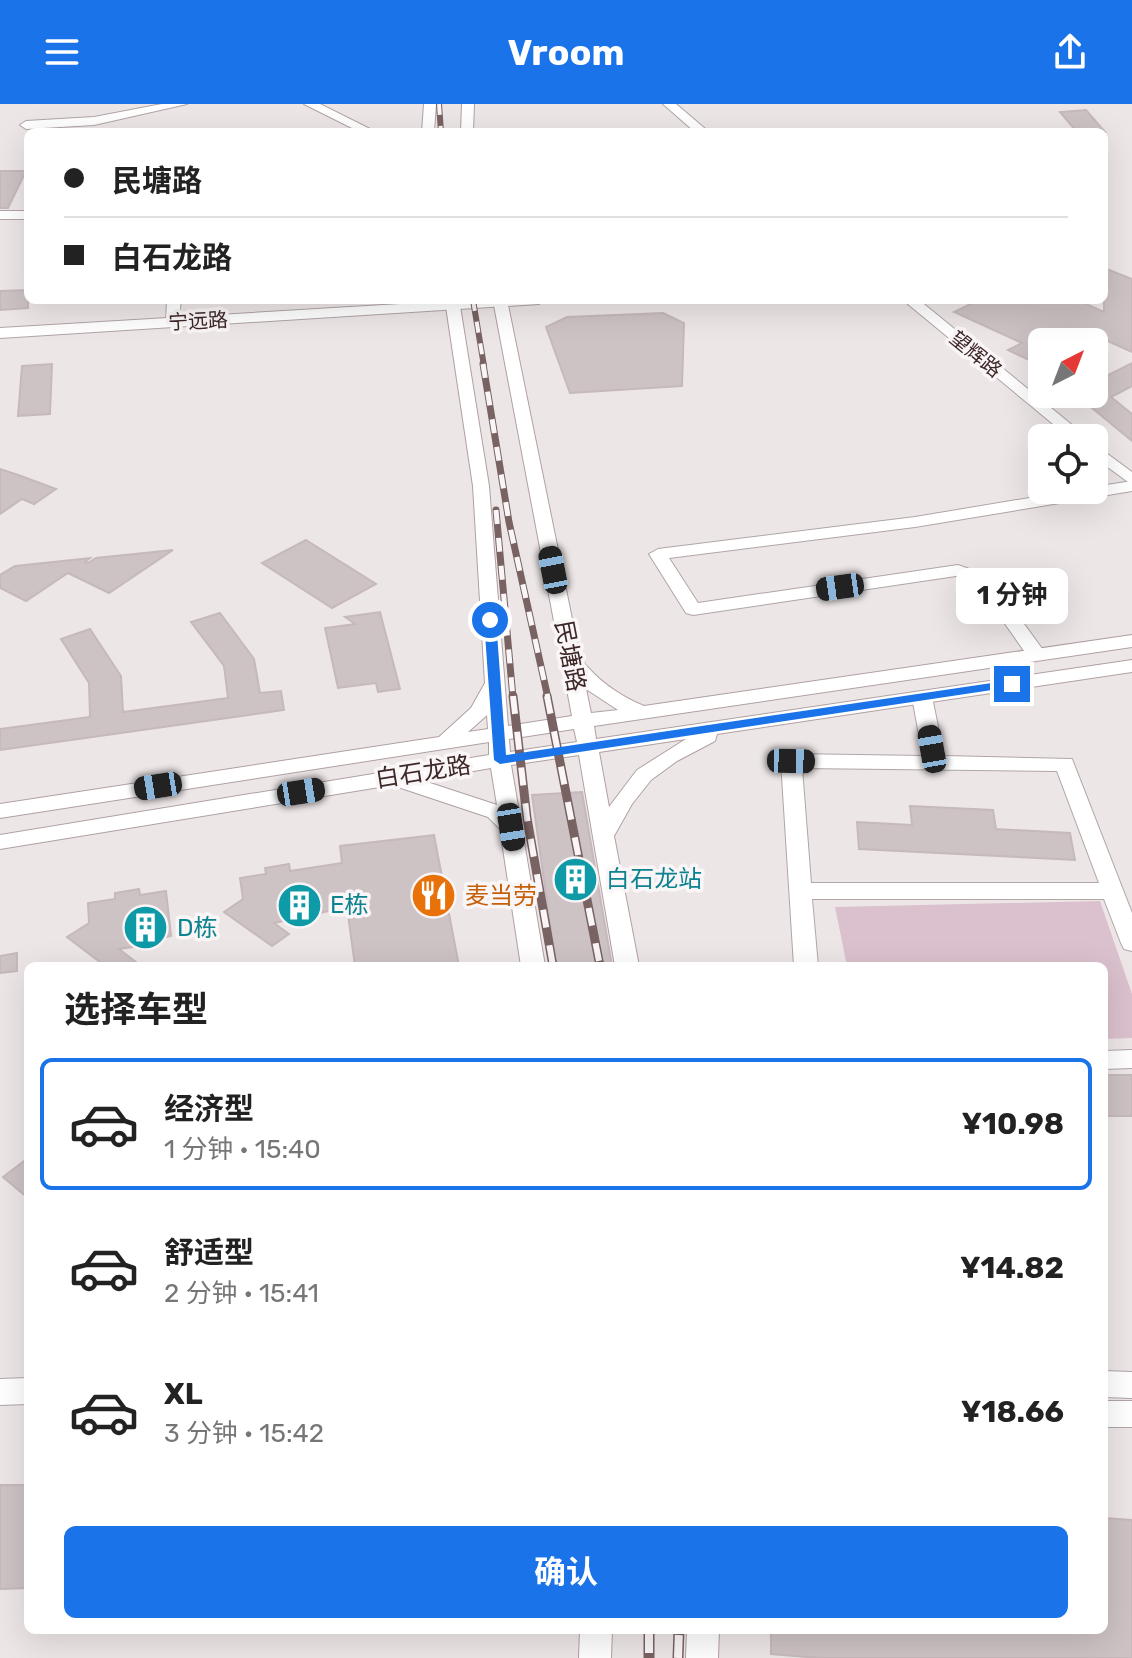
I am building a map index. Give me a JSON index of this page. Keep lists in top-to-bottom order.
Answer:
{
  "streets": {
    "main road": [
      "宁远路",
      "望辉路",
      "民塘路",
      "白石龙路"
    ]
  },
  "crossings": [
    ["民塘路", "白石龙路"]
  ],
  "places": {
    "building": ["白石龙站", "E栋", "D栋"],
    "restaurant": ["麦当劳"]
  },
  "north": "top right",
  "page": {
    "header": "Vroom",
    "banner": ["民塘路", "白石龙路"],
    "bubble": "1 分钟",
    "heading": "选择车型",
    "list": [
      {
        "name": "经济型",
        "note": "1 分钟 · 15:40",
        "value": "¥10.98"
      },
      {
        "name": "舒适型",
        "note": "2 分钟 · 15:41",
        "value": "¥14.82"
      },
      {
        "name": "XL",
        "note": "3 分钟 · 15:42",
        "value": "¥18.66"
      }
    ],
    "buttons": "确认"
  }
}
